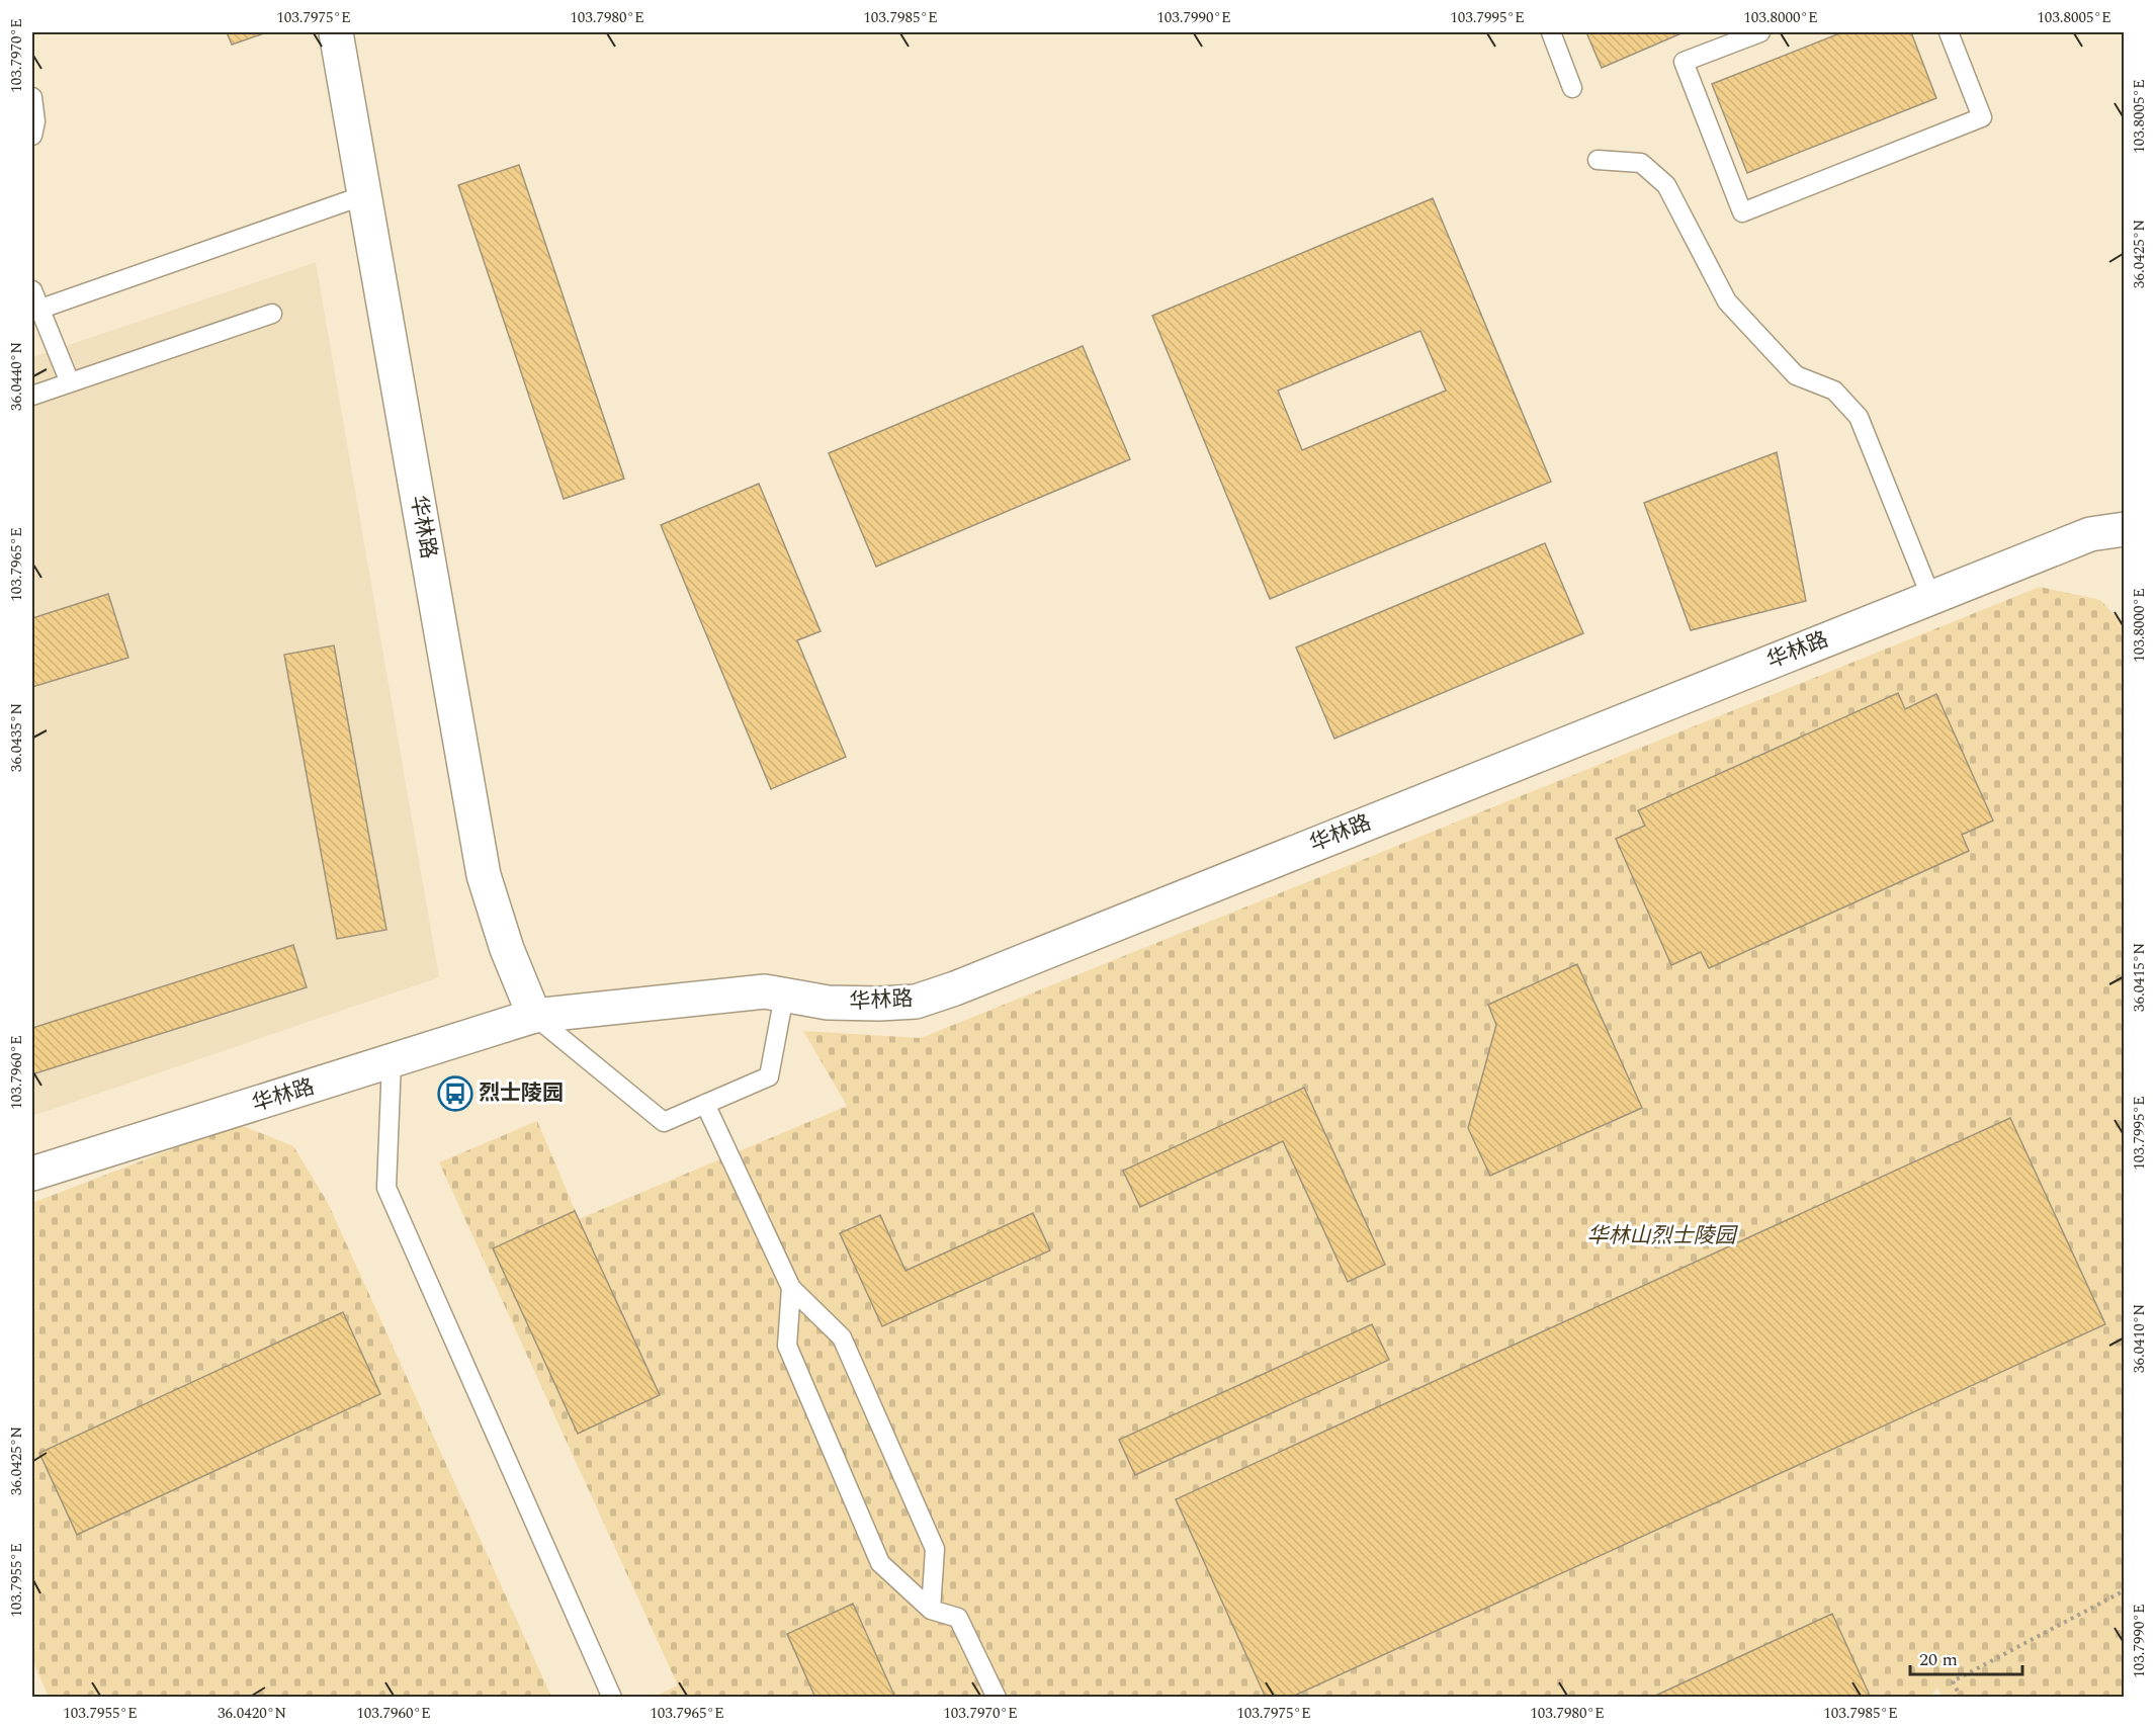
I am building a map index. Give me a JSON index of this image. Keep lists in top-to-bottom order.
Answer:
{
  "streets": {
    "street": ["华林路"]
  },
  "parks": ["华林山烈士陵园"],
  "places": {
    "bus stop": ["烈士陵园"]
  },
  "scale_bar": "20 m",
  "coordinates": [
    "103.7975°E",
    "103.7980°E",
    "103.7985°E",
    "103.7990°E",
    "103.7995°E",
    "103.8000°E",
    "103.8005°E",
    "103.7970°E",
    "36.0425°N",
    "36.0440°N",
    "103.7965°E",
    "36.0435°N",
    "36.0415°N",
    "103.7960°E",
    "36.0410°N",
    "103.7955°E",
    "36.0420°N"
  ]
}
